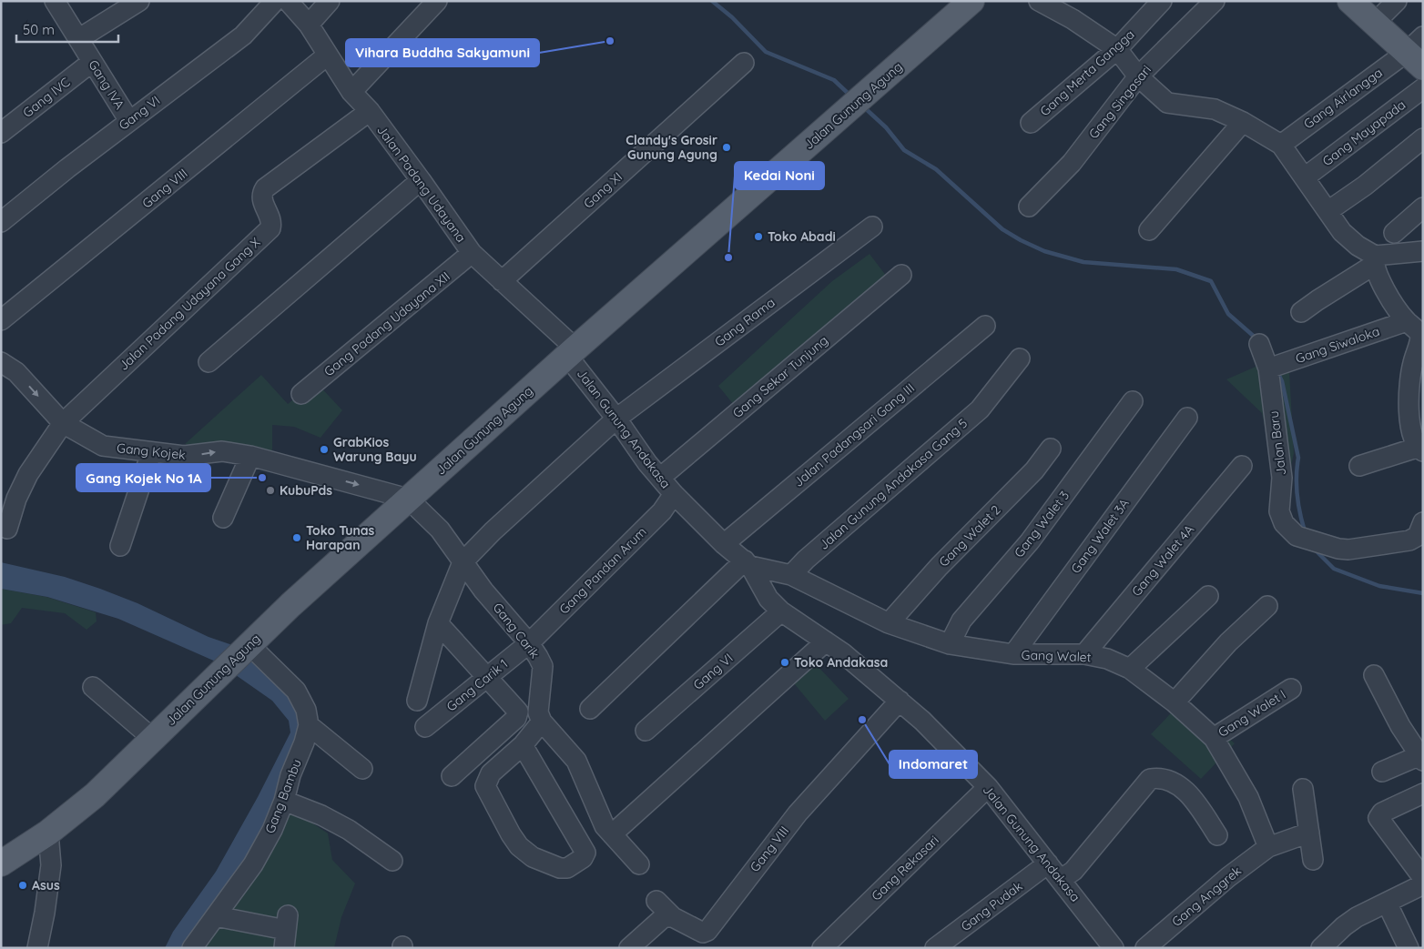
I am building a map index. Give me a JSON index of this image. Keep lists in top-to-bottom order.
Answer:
{
  "streets": {
    "main road": ["Jalan Gunung Agung"],
    "street": [
      "Gang Merta Gangga",
      "Gang IVA",
      "Gang IVC",
      "Gang Airlangga",
      "Gang Singasari",
      "Gang VI",
      "Gang Mayapada",
      "Jalan Padang Udayana",
      "Gang VIII",
      "Gang XI",
      "Jalan Padang Udayana Gang X",
      "Gang Rama",
      "Gang Padang Udayana XII",
      "Gang Siwaloka",
      "Gang Sekar Tunjung",
      "Jalan Gunung Andakasa",
      "Jalan Padangsari Gang III",
      "Jalan Baru",
      "Gang Kojek",
      "Jalan Gunung Andakasa Gang 5",
      "Gang Walet 3",
      "Gang Walet 2",
      "Gang Walet 3A",
      "Gang Walet 4A",
      "Gang Pandan Arum",
      "Gang Carik",
      "Gang Walet",
      "Gang Carik 1",
      "Gang Walet I",
      "Gang Bambu",
      "Gang Rekasari",
      "Gang Anggrek",
      "Gang Pudak"
    ]
  },
  "crossings": [
    ["Gang IVA", "Gang IVC"],
    ["Gang IVA", "Gang VI"],
    ["Jalan Gunung Agung", "Jalan Padang Udayana"],
    ["Jalan Gunung Agung", "Jalan Gunung Andakasa"],
    ["Jalan Gunung Agung", "Gang Kojek"],
    ["Jalan Gunung Agung", "Gang Carik"],
    ["Gang VI", "Jalan Gunung Andakasa"],
    ["Jalan Padang Udayana", "Gang VIII"],
    ["Jalan Padang Udayana", "Gang XI"],
    ["Jalan Padang Udayana", "Jalan Padang Udayana Gang X"],
    ["Jalan Padang Udayana", "Gang Padang Udayana XII"],
    ["Jalan Padang Udayana", "Jalan Gunung Andakasa"],
    ["Gang VIII", "Jalan Gunung Andakasa"],
    ["Jalan Padang Udayana Gang X", "Gang Kojek"],
    ["Gang Rama", "Jalan Gunung Andakasa"],
    ["Gang Siwaloka", "Jalan Baru"],
    ["Gang Sekar Tunjung", "Jalan Gunung Andakasa"],
    ["Jalan Gunung Andakasa", "Jalan Padangsari Gang III"],
    ["Jalan Gunung Andakasa", "Gang Pandan Arum"],
    ["Jalan Gunung Andakasa", "Gang Rekasari"],
    ["Jalan Gunung Andakasa", "Gang Pudak"],
    ["Gang Kojek", "Gang Carik"],
    ["Jalan Gunung Andakasa Gang 5", "Gang Walet"],
    ["Gang Walet 3", "Gang Walet"],
    ["Gang Walet 2", "Gang Walet"],
    ["Gang Walet 3A", "Gang Walet"],
    ["Gang Walet 4A", "Gang Walet"],
    ["Gang Pandan Arum", "Gang Carik"],
    ["Gang Pandan Arum", "Gang Carik 1"],
    ["Gang Carik", "Gang Carik 1"],
    ["Gang Walet", "Gang Walet I"],
    ["Gang Walet", "Gang Anggrek"]
  ],
  "one_way": ["Gang Kojek"],
  "places": [
    "Vihara Buddha Sakyamuni",
    "Clandy's Grosir Gunung Agung",
    "Toko Abadi",
    "Kedai Noni",
    "GrabKios Warung Bayu",
    "Gang Kojek No 1A",
    "KubuPds",
    "Toko Tunas Harapan",
    "Toko Andakasa",
    "Indomaret",
    "Asus"
  ],
  "scale_bar": "50 m"
}
